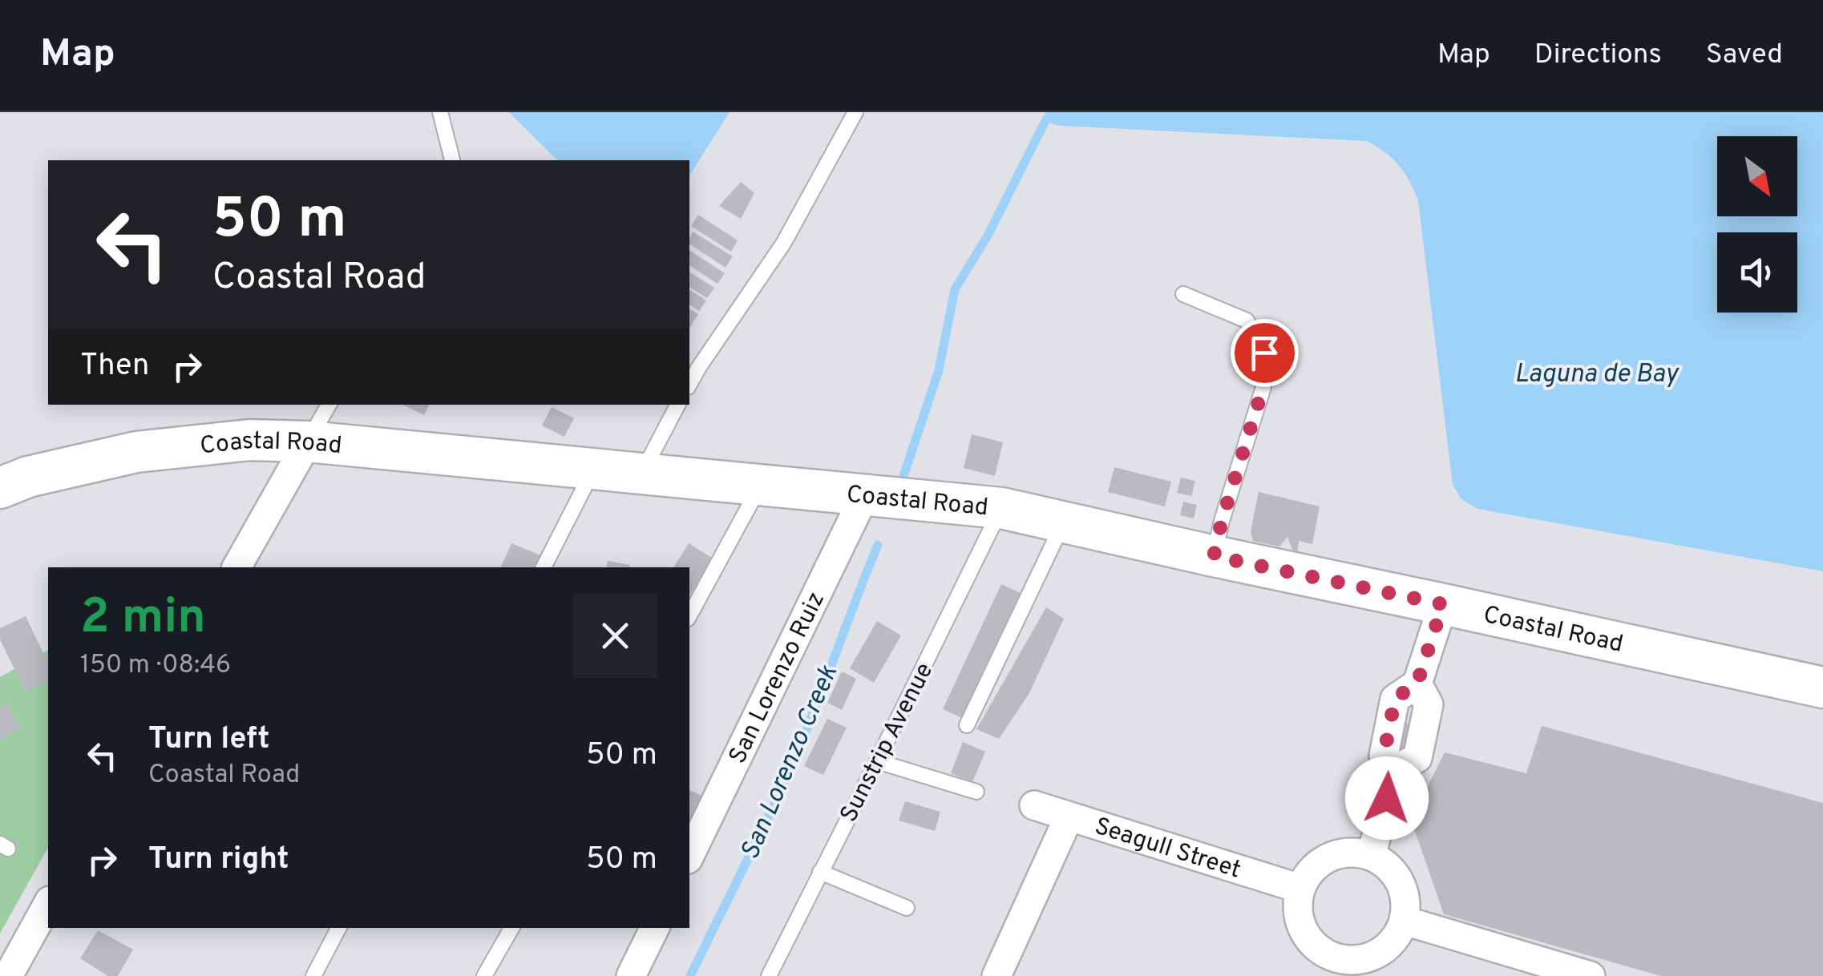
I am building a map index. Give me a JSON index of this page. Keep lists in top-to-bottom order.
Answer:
{
  "streets": {
    "main road": ["Coastal Road"],
    "street": ["San Lorenzo Ruiz", "Seagull Street"],
    "lane": ["Sunstrip Avenue"]
  },
  "crossings": [
    ["Coastal Road", "San Lorenzo Ruiz"],
    ["Coastal Road", "Sunstrip Avenue"]
  ],
  "water": ["Laguna de Bay", "San Lorenzo Creek"],
  "north": "bottom right",
  "page": {
    "header": "Map",
    "nav": ["Map", "Directions", "Saved"],
    "turn": ["50 m", "Coastal Road"],
    "then": "Then",
    "heading": ["2 min", "150 m · 08:46"],
    "list": [
      {
        "name": "Turn left",
        "note": "Coastal Road",
        "value": "50 m"
      },
      {
        "name": "Turn right",
        "value": "50 m"
      }
    ]
  }
}
